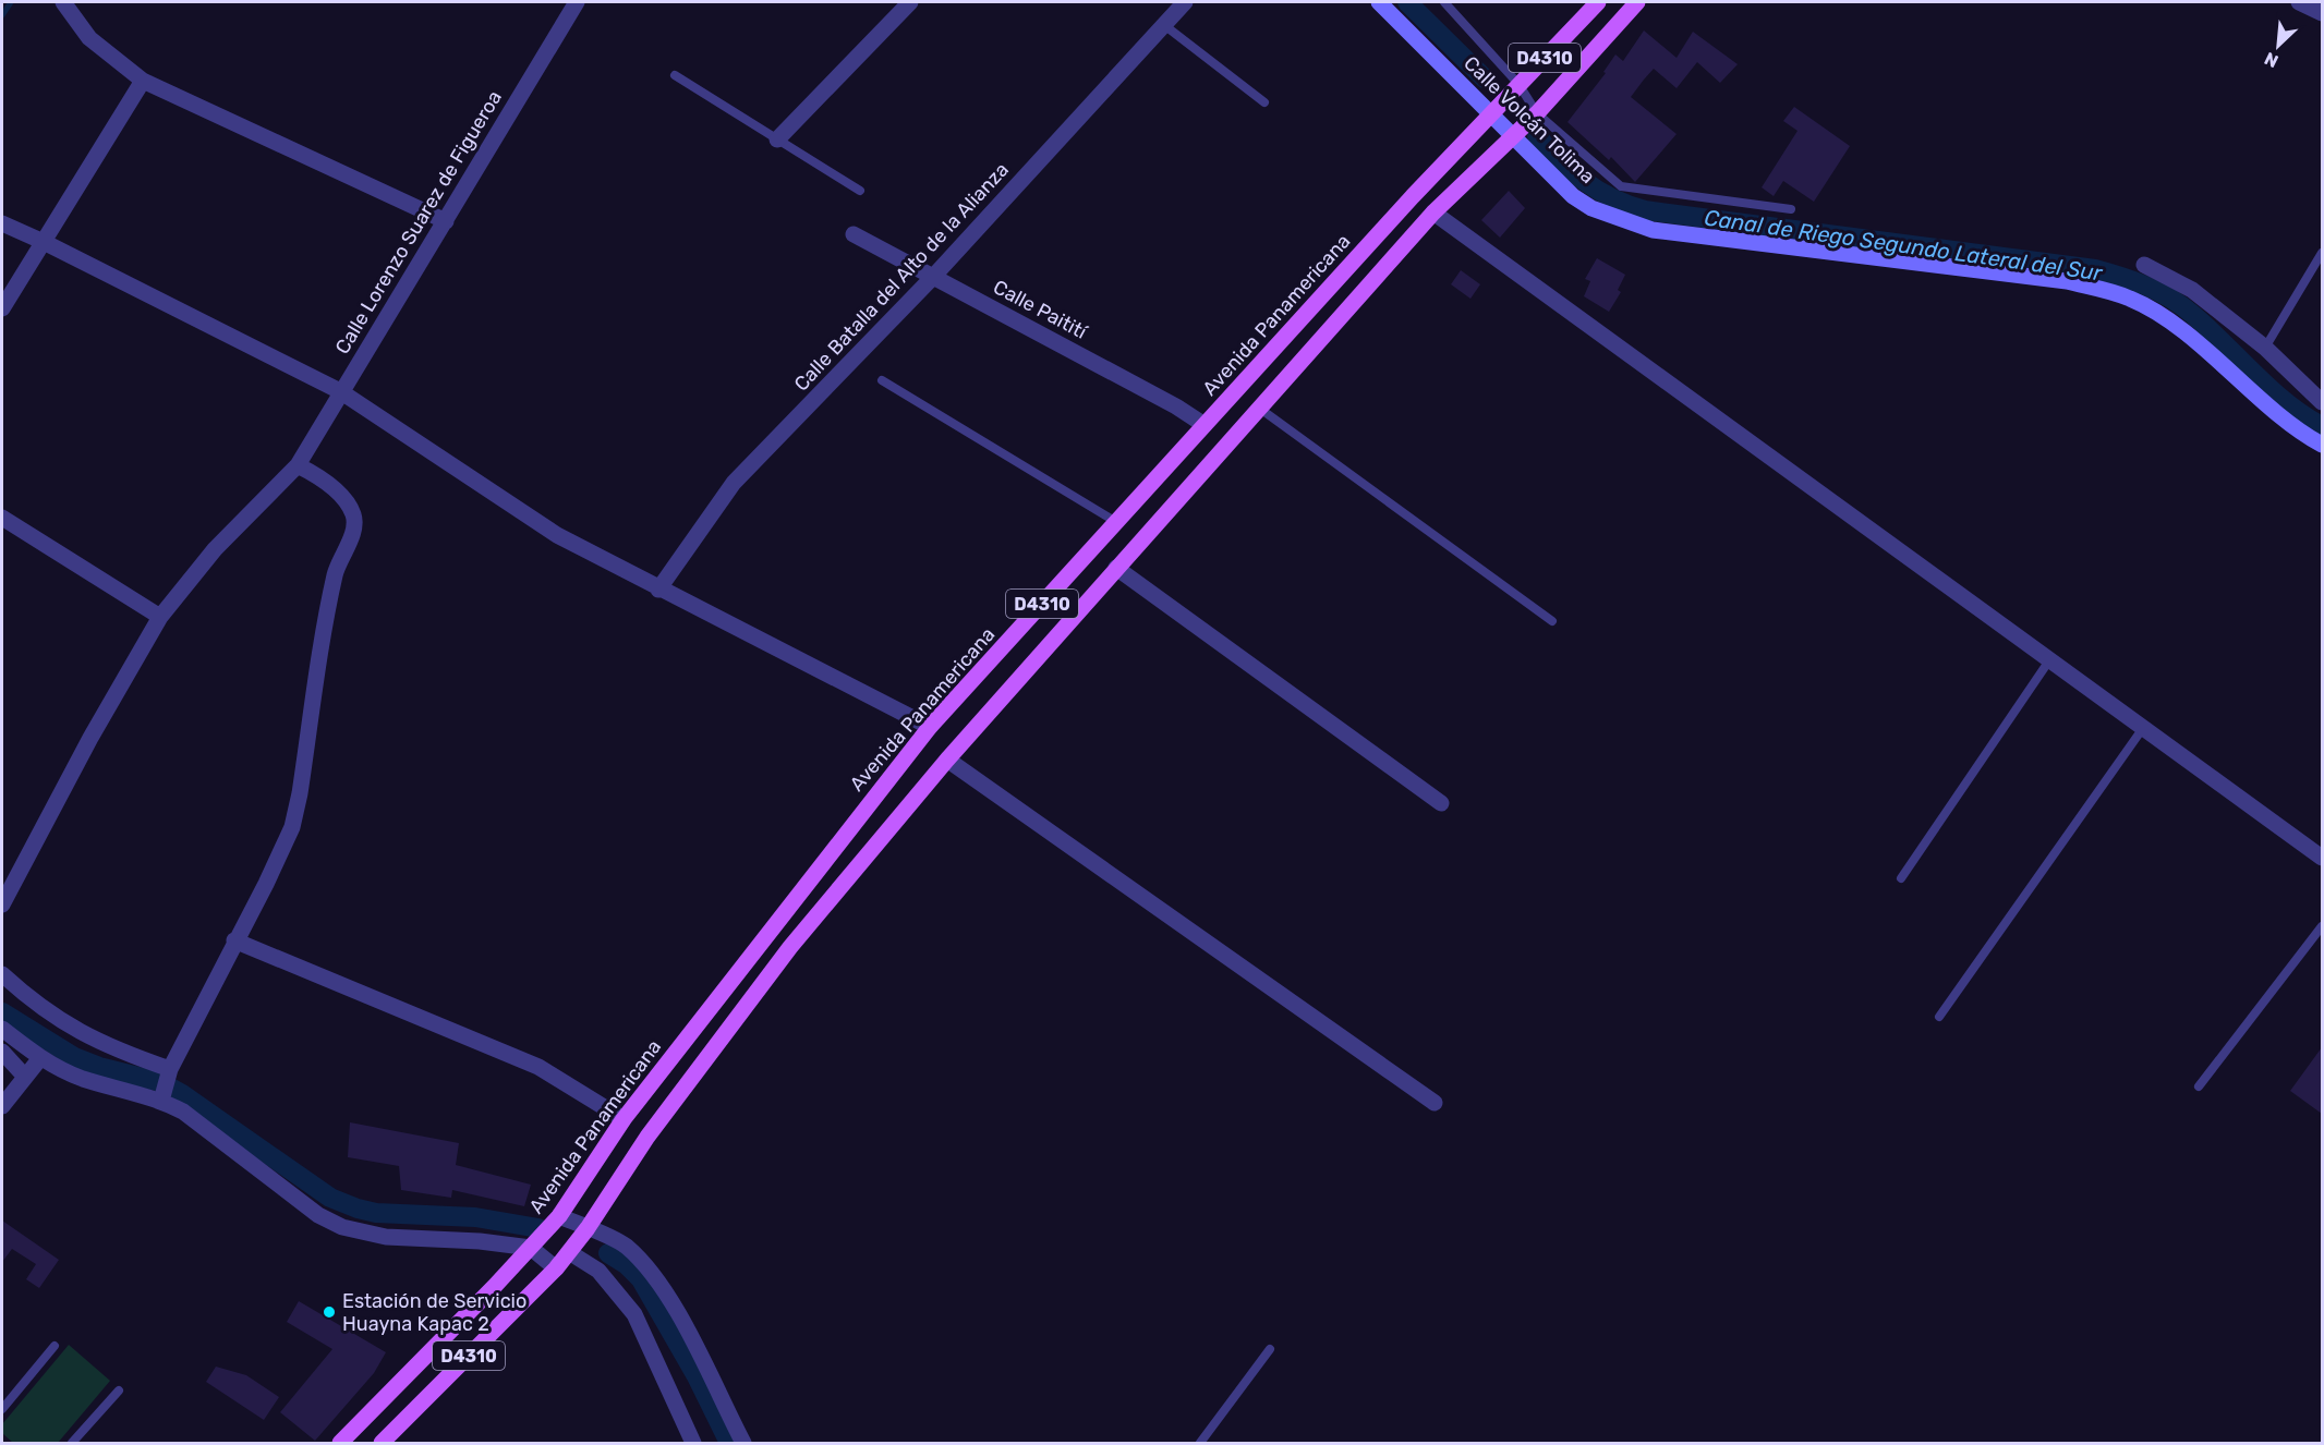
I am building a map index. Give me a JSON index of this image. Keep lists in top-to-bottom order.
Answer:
{
  "streets": {
    "main road": ["D4310", "Avenida Panamericana"],
    "street": [
      "Calle Volcán Tolima",
      "Calle Lorenzo Suarez de Figueroa",
      "Calle Batalla del Alto de la Alianza",
      "Calle Paitití"
    ]
  },
  "crossings": [
    ["D4310", "Calle Volcán Tolima"],
    ["Calle Volcán Tolima", "Avenida Panamericana"],
    ["Calle Batalla del Alto de la Alianza", "Calle Paitití"],
    ["Calle Paitití", "Avenida Panamericana"]
  ],
  "water": ["Canal de Riego Segundo Lateral del Sur"],
  "places": ["Estación de Servicio Huayna Kapac 2"],
  "north": "bottom left"
}
